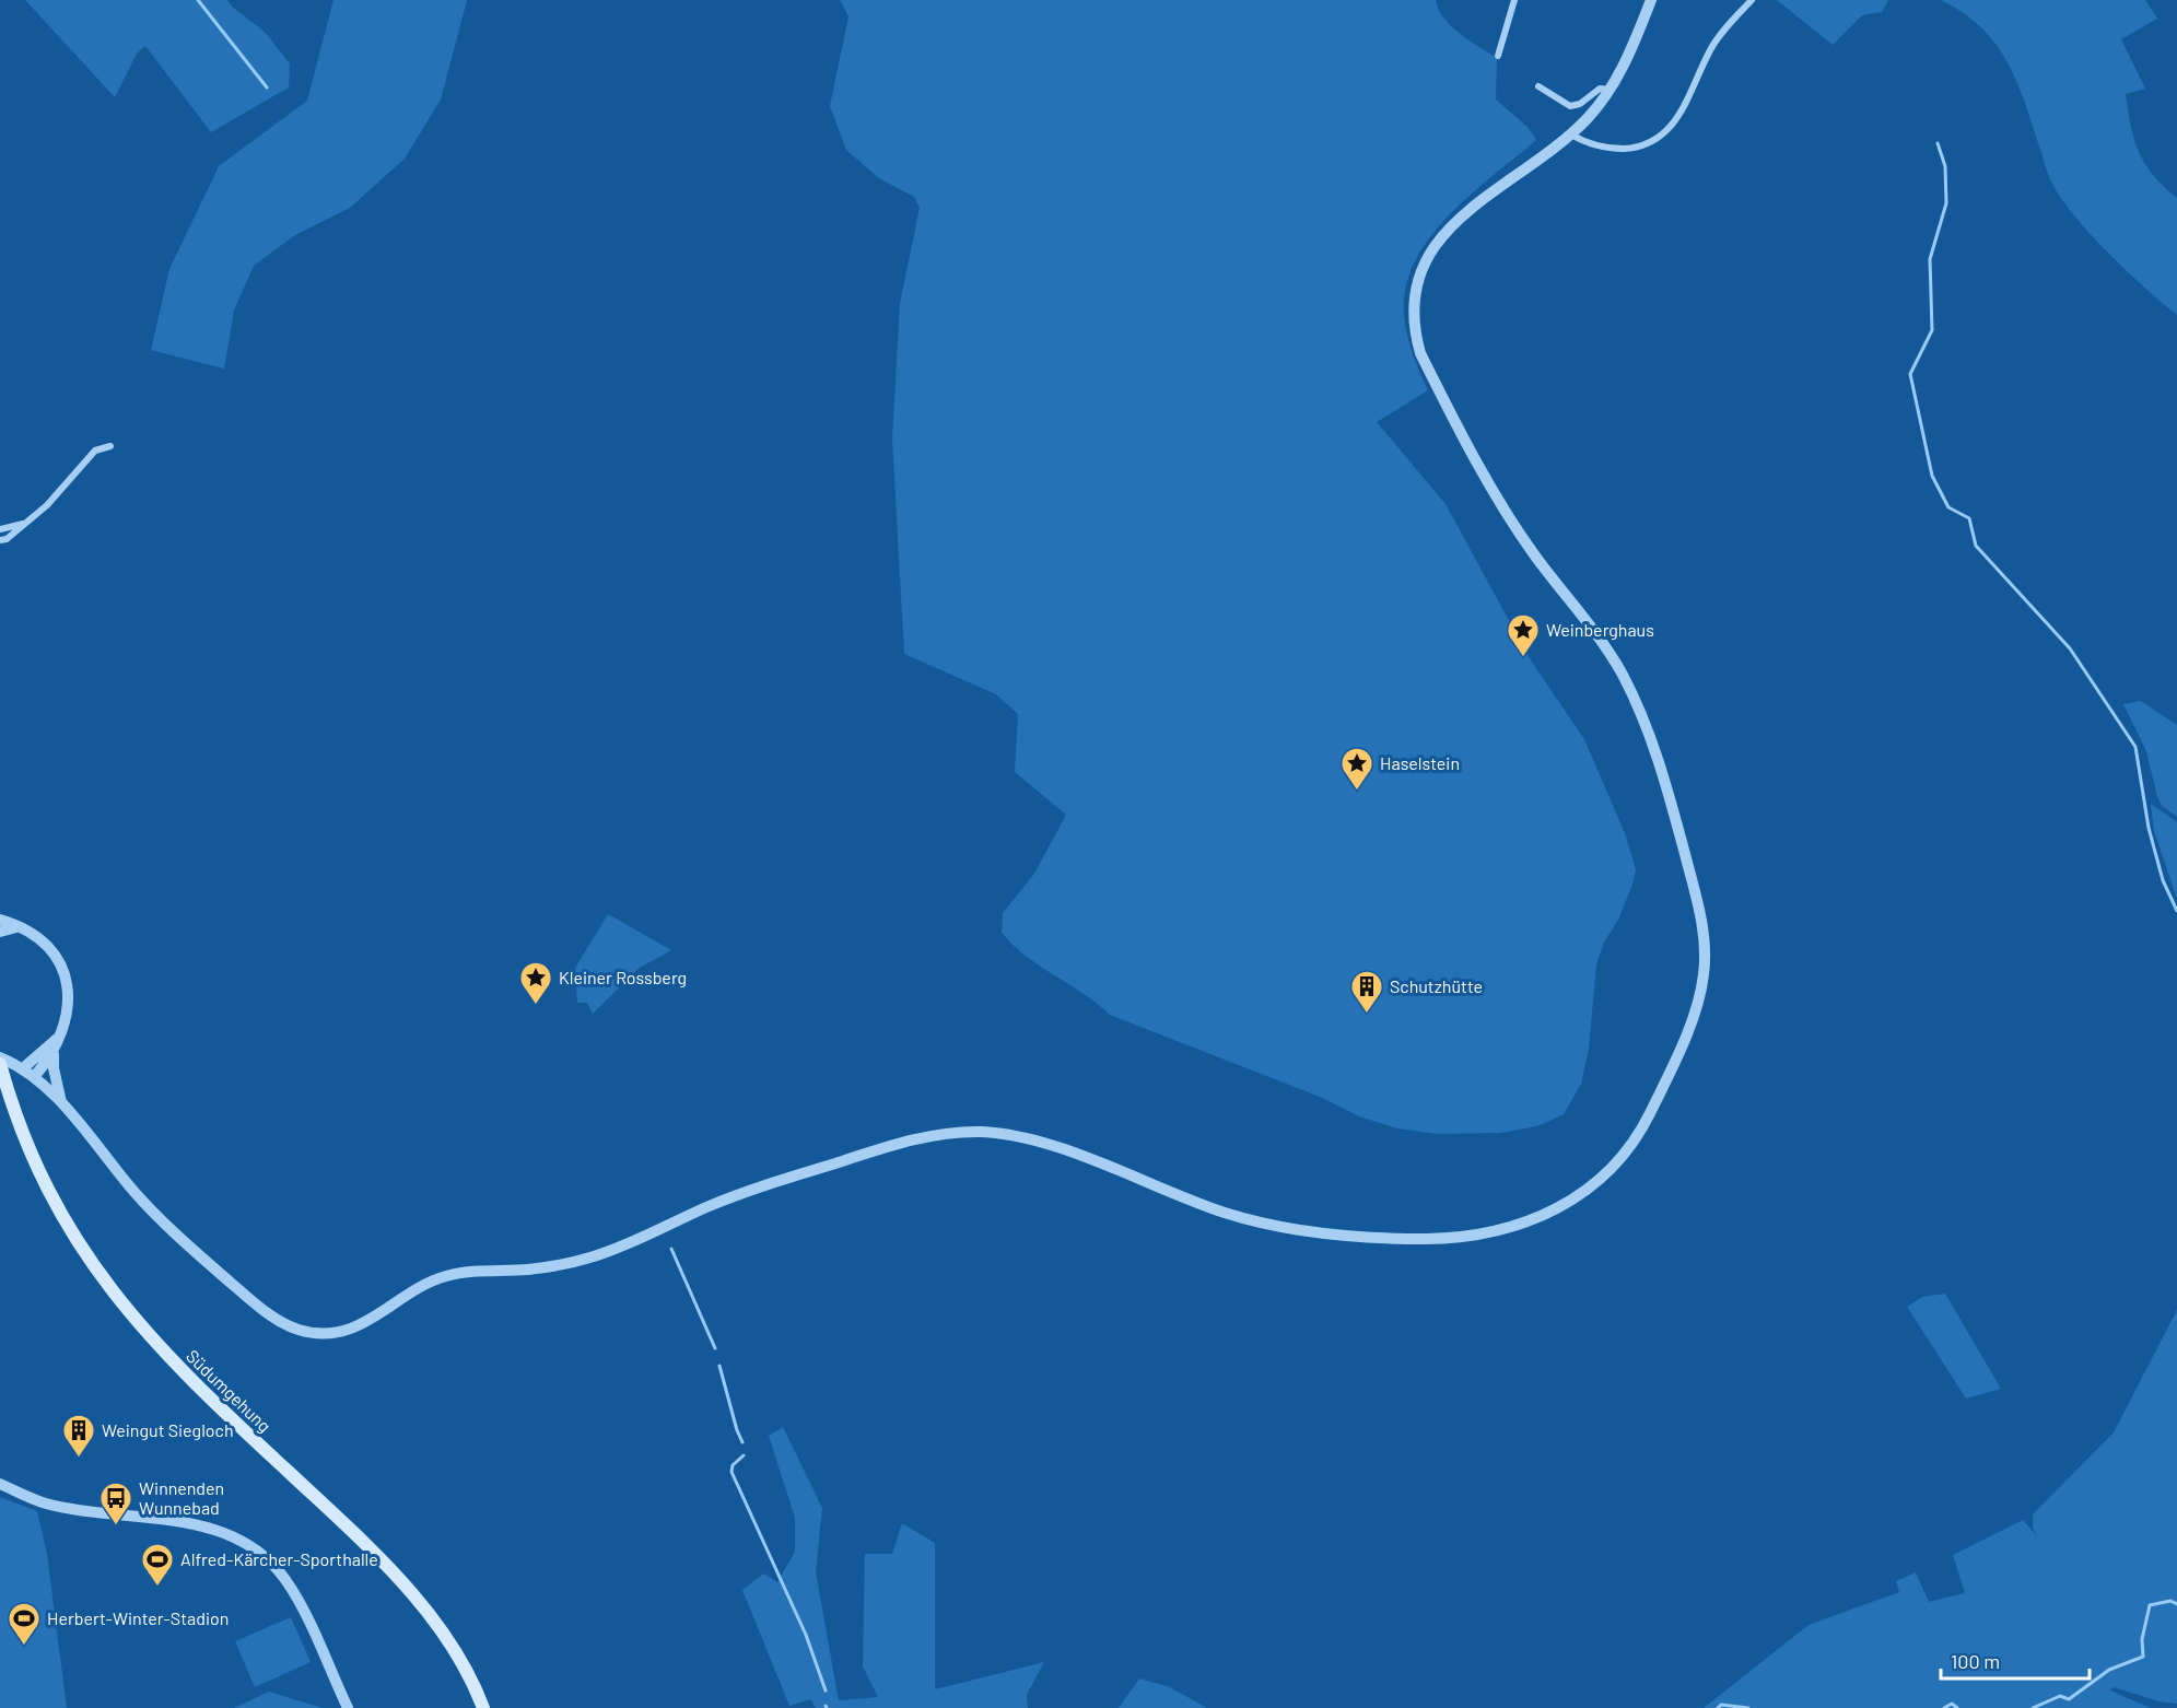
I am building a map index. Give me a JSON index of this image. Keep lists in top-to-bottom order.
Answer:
{
  "streets": {
    "main road": ["Südumgehung"]
  },
  "places": {
    "place": ["Weinberghaus", "Haselstein", "Kleiner Rossberg"],
    "building": ["Schutzhütte", "Weingut Siegloch"],
    "bus stop": ["Winnenden Wunnebad"],
    "sports": ["Alfred-Kärcher-Sporthalle", "Herbert-Winter-Stadion"]
  },
  "scale_bar": "100 m"
}
